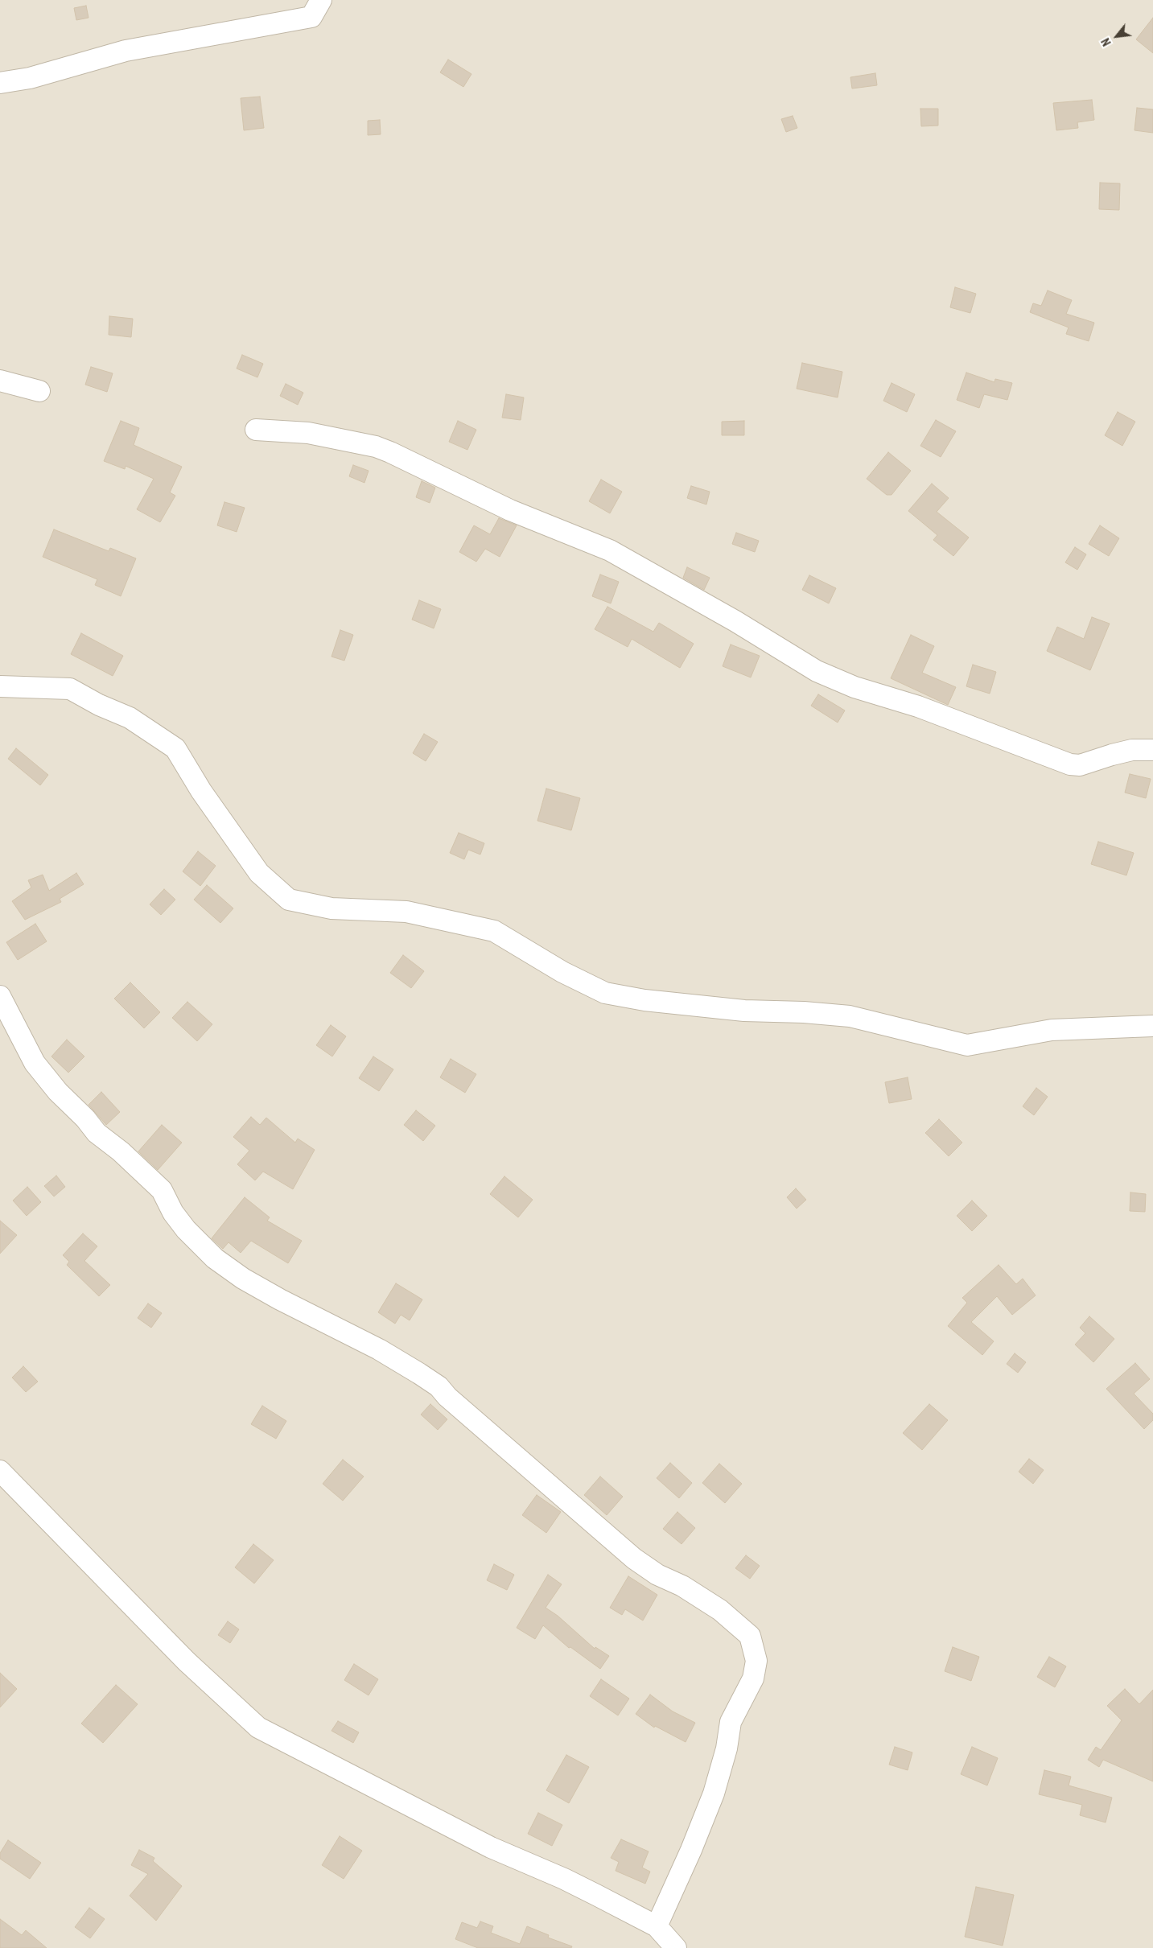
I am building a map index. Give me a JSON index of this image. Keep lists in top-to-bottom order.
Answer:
{
  "north": "bottom left"
}
